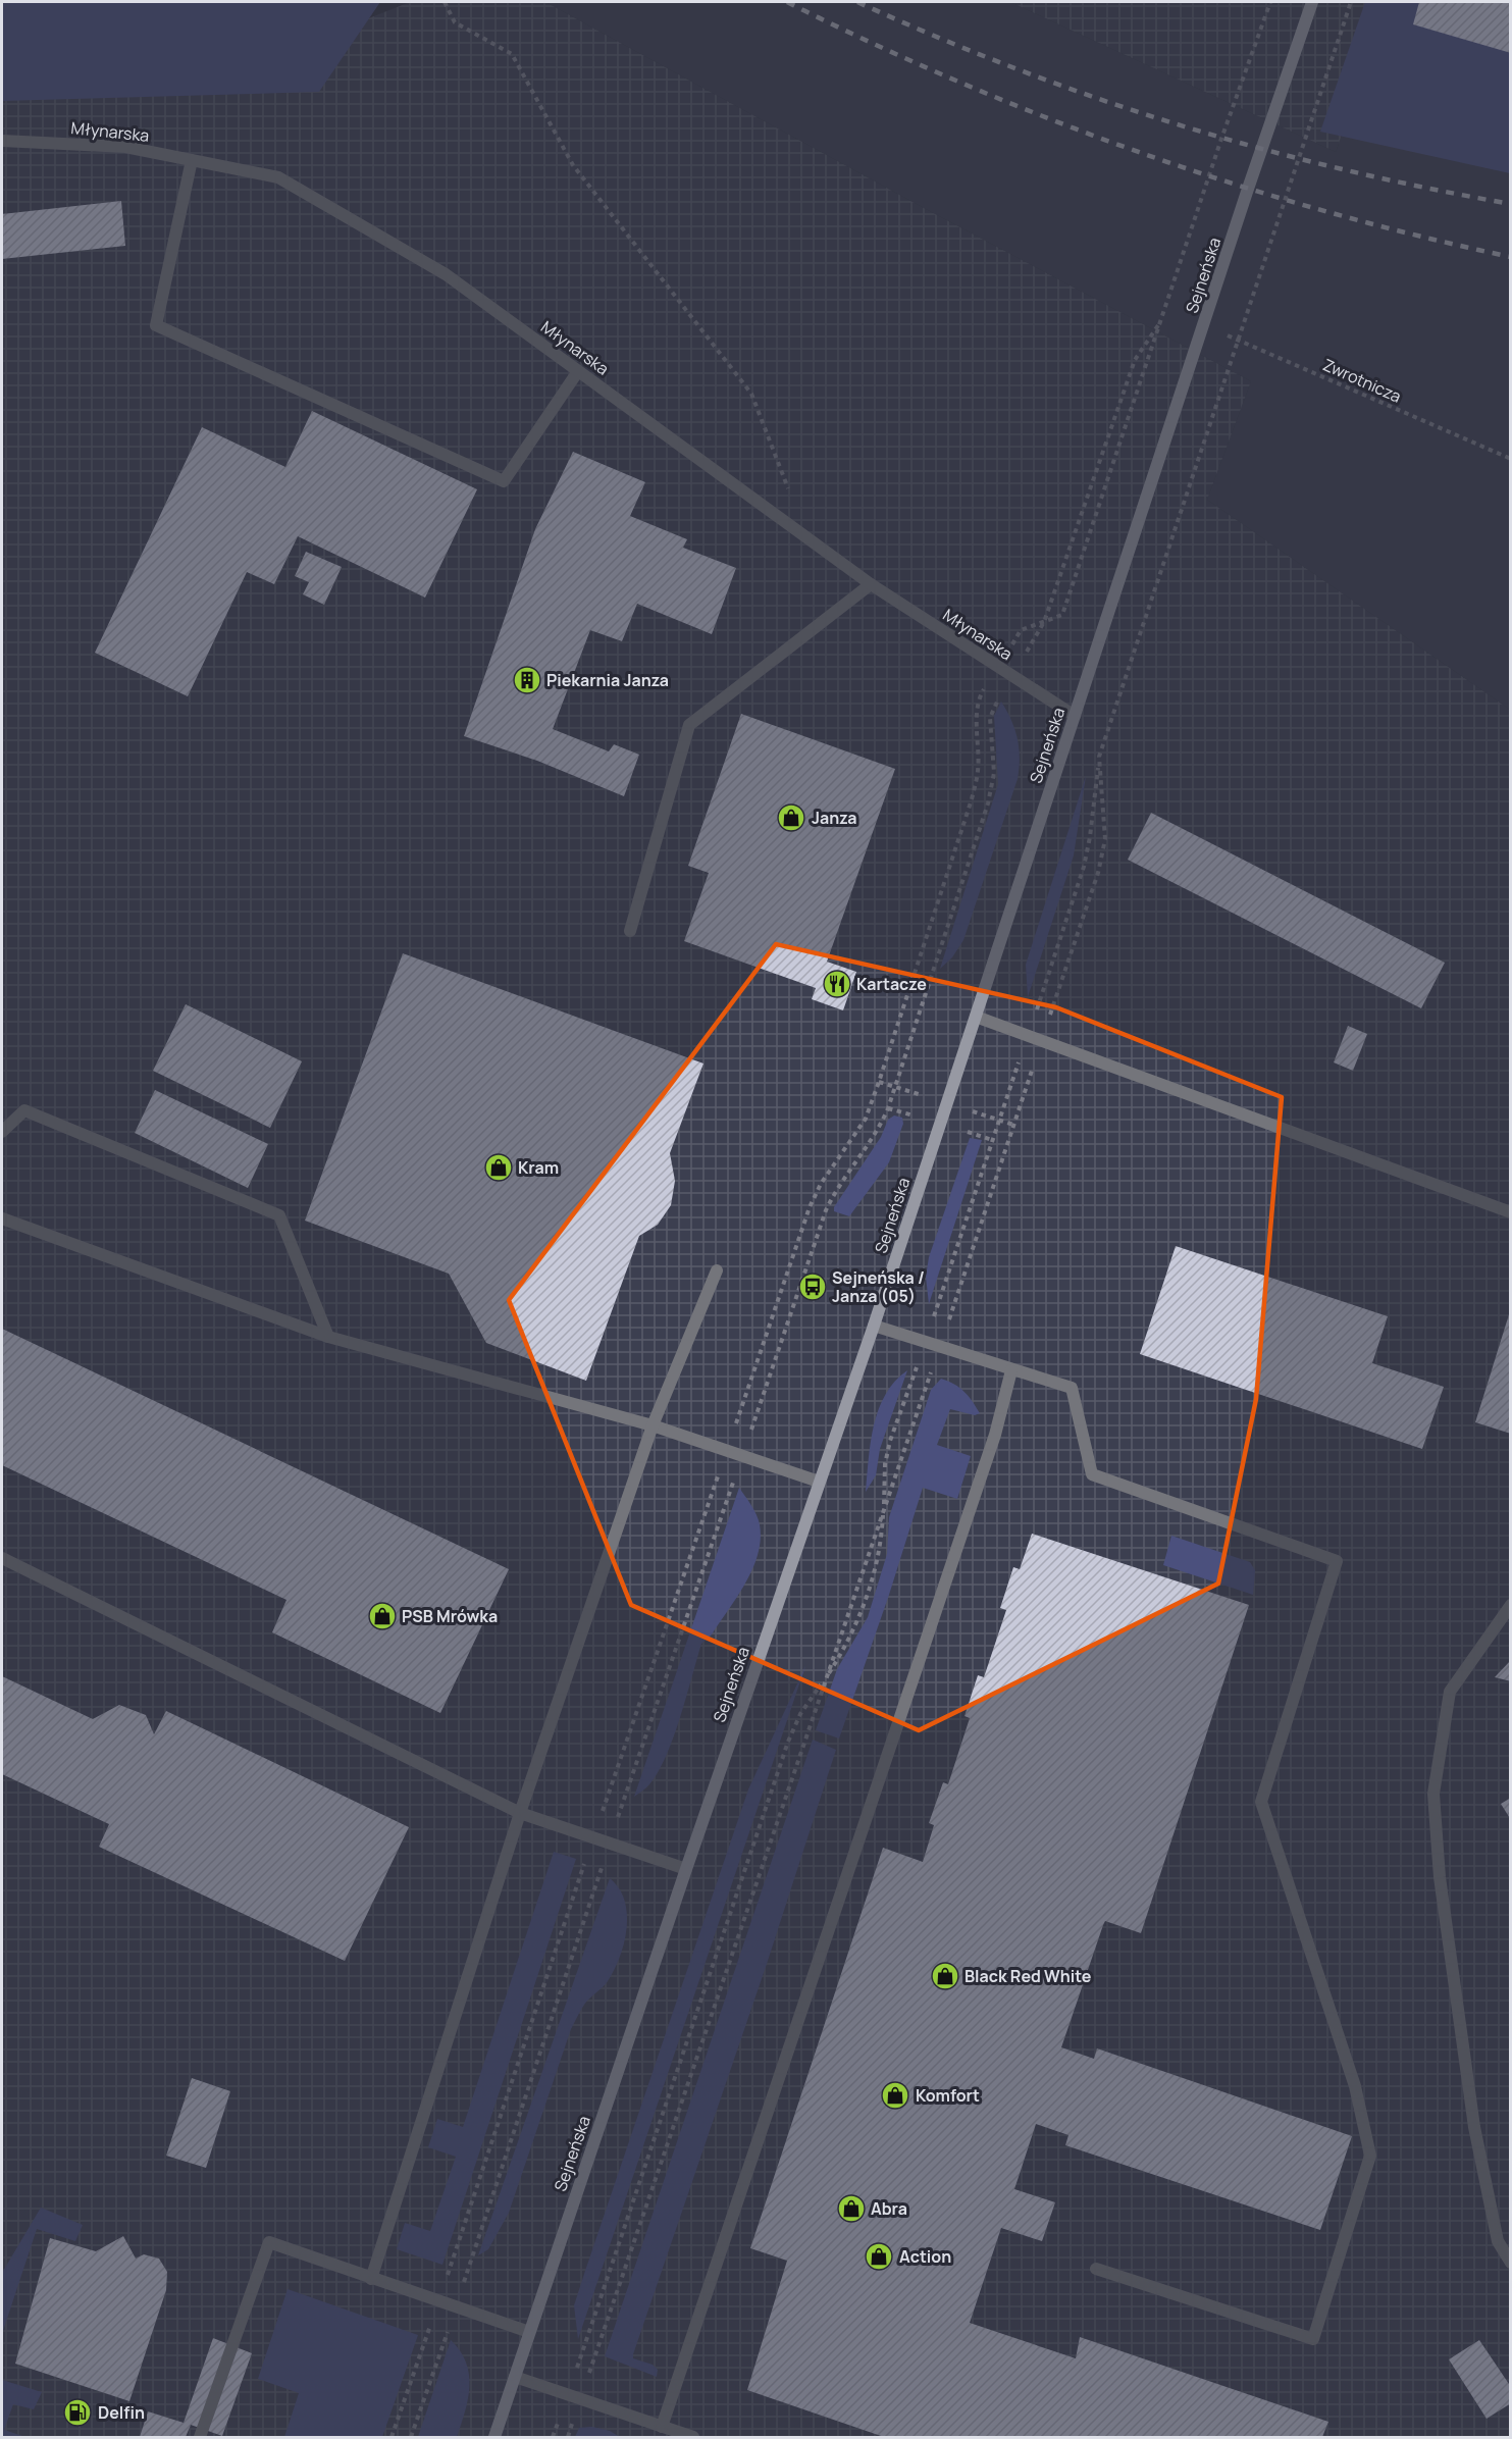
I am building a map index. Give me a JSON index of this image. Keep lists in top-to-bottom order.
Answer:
{
  "streets": {
    "street": ["Młynarska", "Sejneńska"],
    "path": ["Zwrotnicza"]
  },
  "crossings": [
    ["Młynarska", "Sejneńska"],
    ["Sejneńska", "Zwrotnicza"]
  ],
  "places": {
    "building": ["Piekarnia Janza"],
    "shop": [
      "Janza",
      "Kram",
      "PSB Mrówka",
      "Black Red White",
      "Komfort",
      "Abra",
      "Action"
    ],
    "restaurant": ["Kartacze"],
    "bus stop": ["Sejneńska / Janza (05)"],
    "fuel station": ["Delfin"]
  }
}
